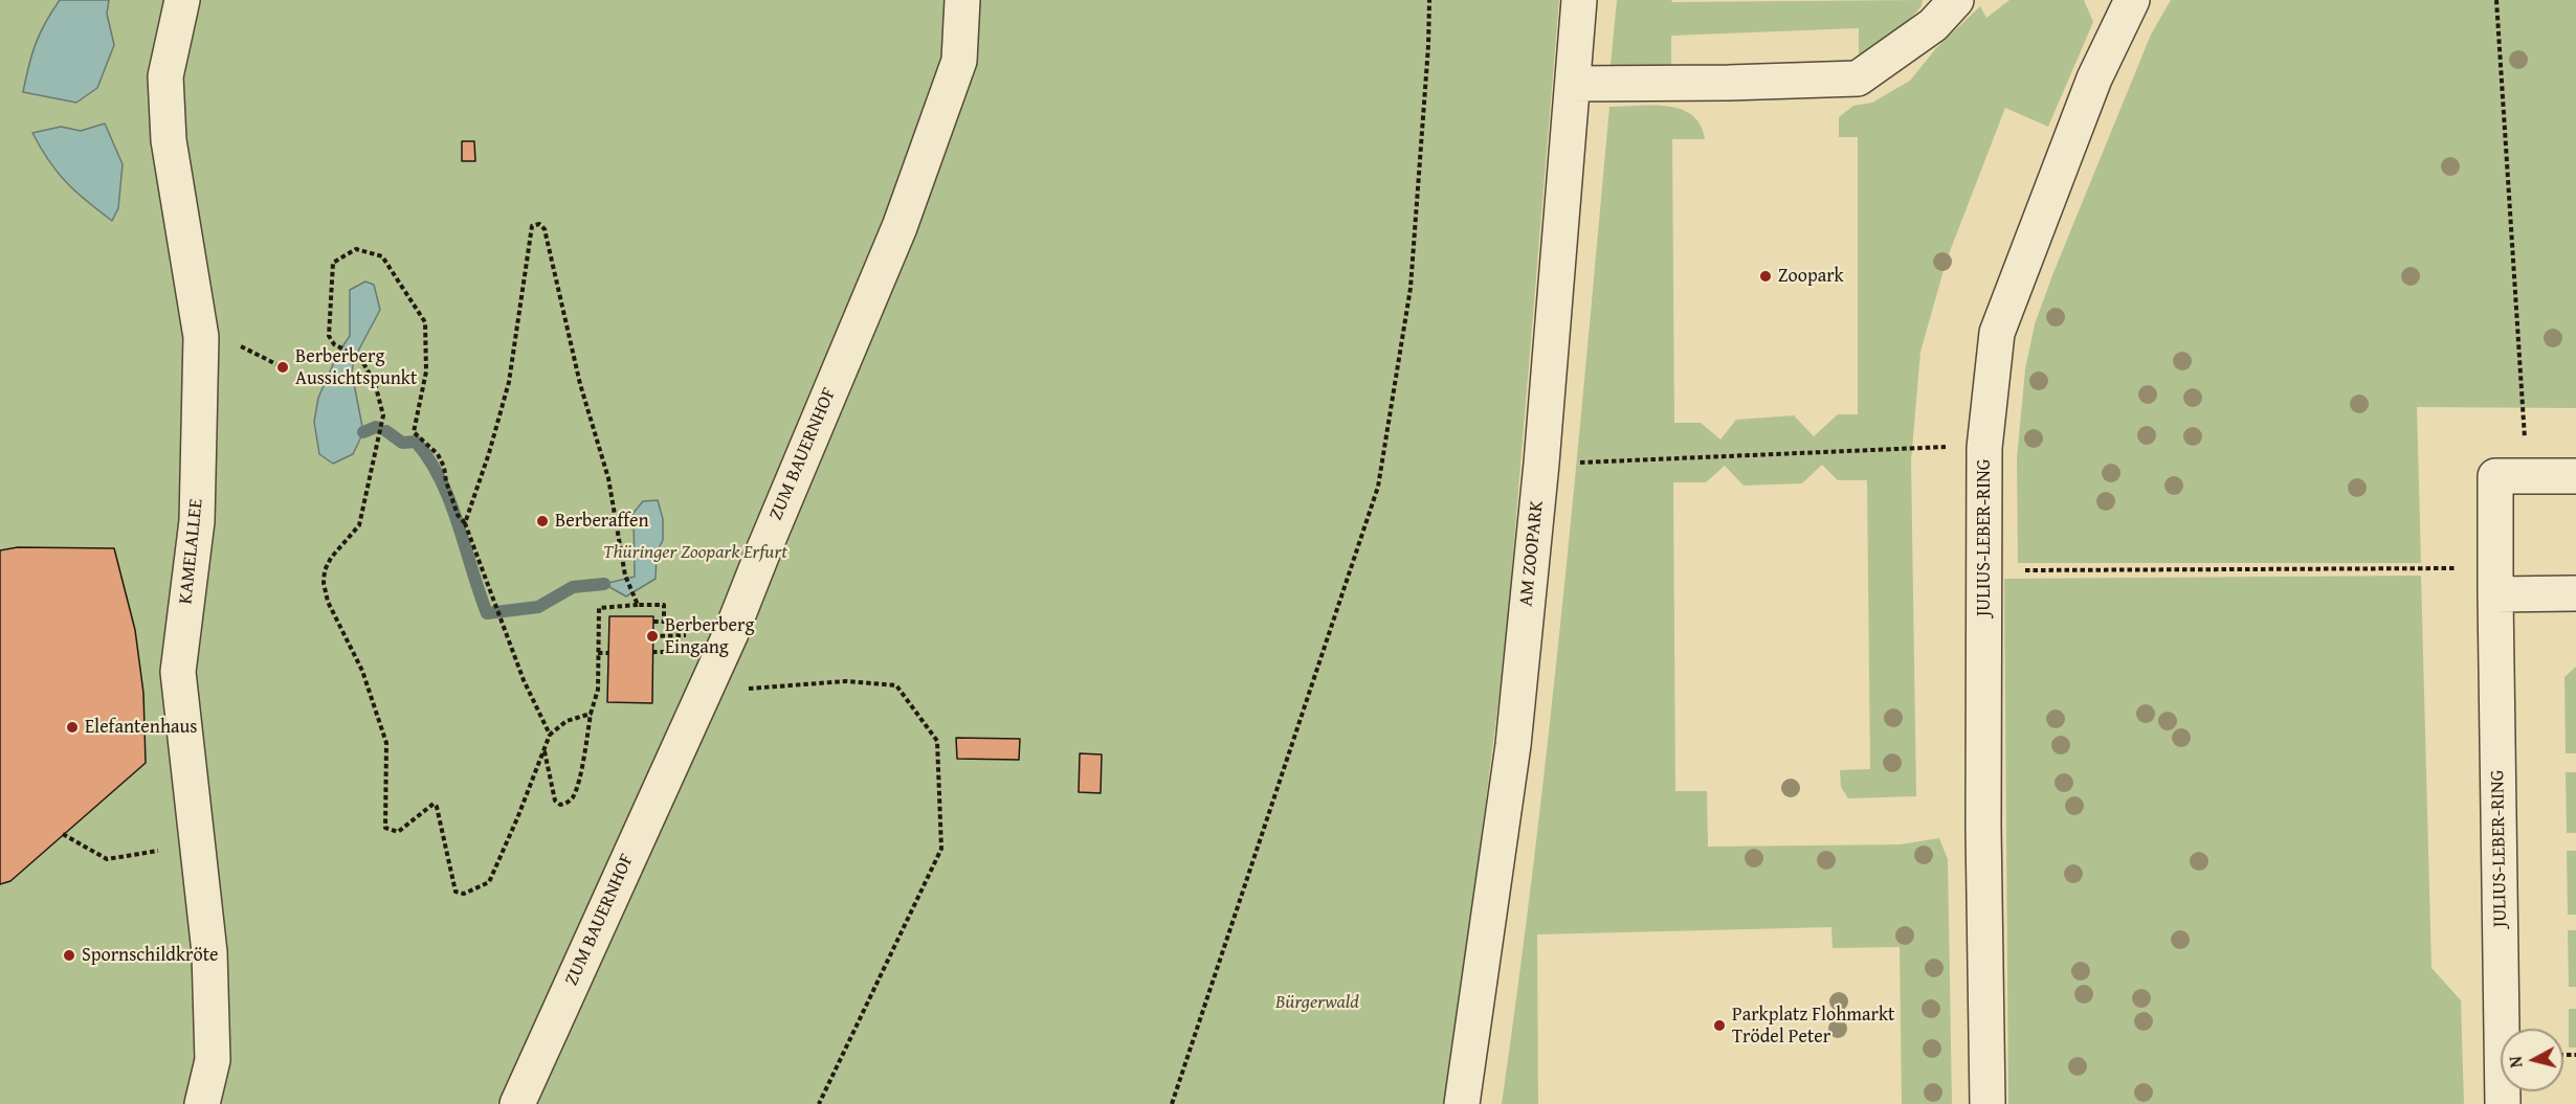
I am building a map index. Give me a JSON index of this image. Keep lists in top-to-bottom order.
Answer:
{
  "streets": {
    "street": [
      "ZUM BAUERNHOF",
      "JULIUS-LEBER-RING",
      "KAMELALLEE",
      "AM ZOOPARK"
    ]
  },
  "parks": ["Thüringer Zoopark Erfurt", "Bürgerwald"],
  "places": [
    "Zoopark",
    "Berberberg Aussichtspunkt",
    "Berberaffen",
    "Berberberg Eingang",
    "Elefantenhaus",
    "Spornschildkröte",
    "Parkplatz Flohmarkt Trödel Peter"
  ],
  "north": "left"
}
